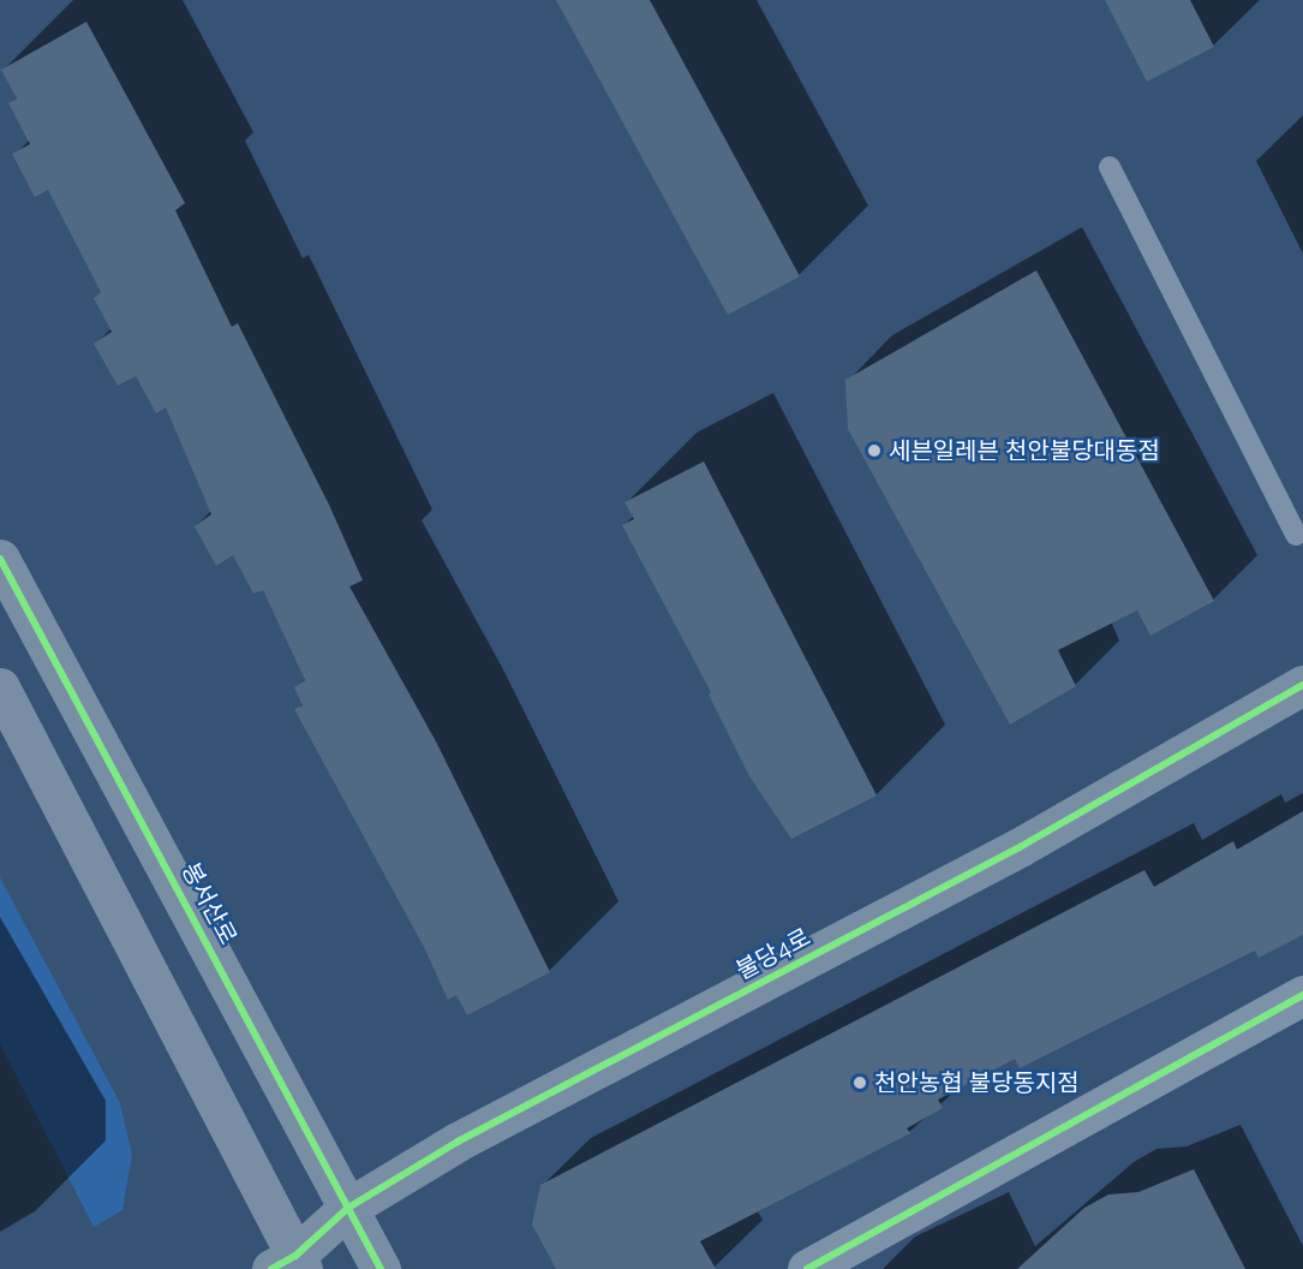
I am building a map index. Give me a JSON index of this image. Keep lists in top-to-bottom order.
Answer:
{
  "streets": {
    "street": ["봉서산로", "불당4로"]
  },
  "crossings": [
    ["봉서산로", "불당4로"]
  ],
  "places": ["세븐일레븐 천안불당대동점", "천안농협 불당동지점"]
}
